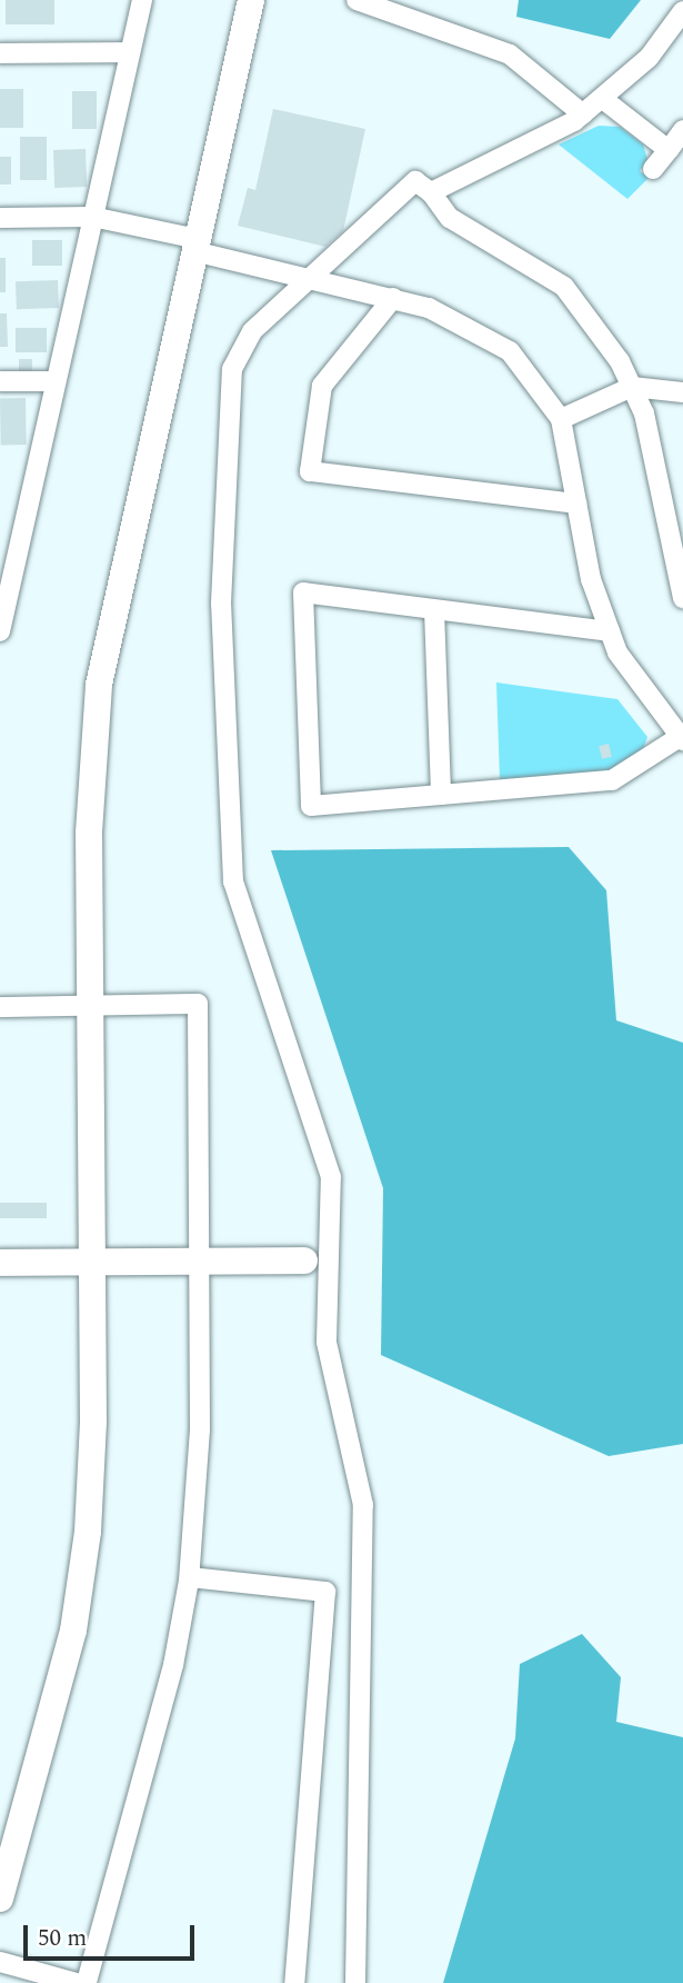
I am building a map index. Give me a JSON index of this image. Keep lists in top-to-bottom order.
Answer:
{
  "scale_bar": "50 m"
}
